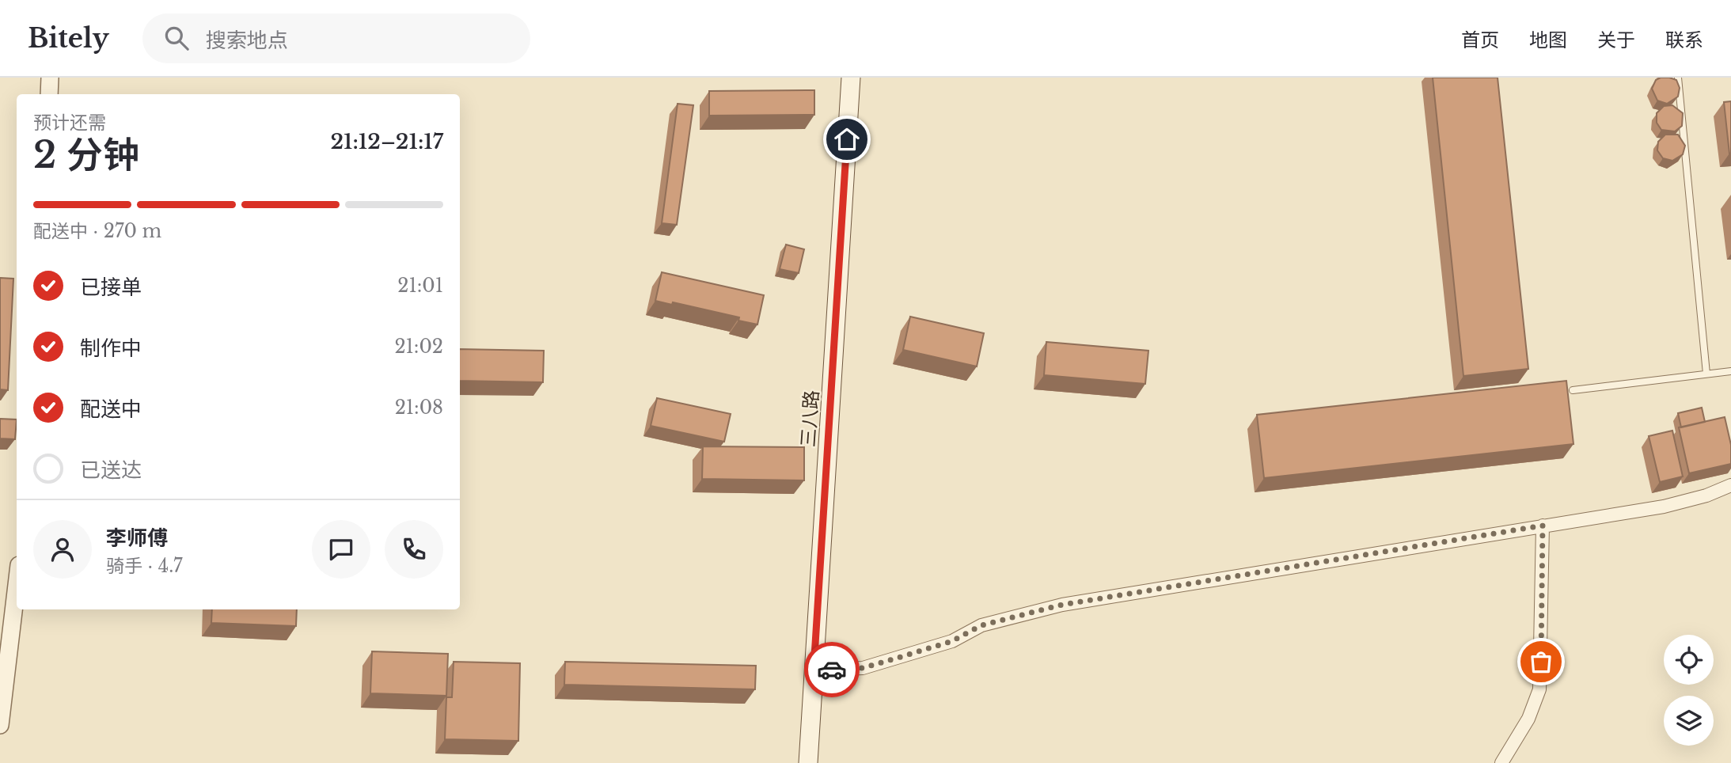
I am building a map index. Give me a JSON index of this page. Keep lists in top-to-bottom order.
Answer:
{
  "streets": {
    "main road": ["三八路"]
  },
  "page": {
    "header": "Bitely",
    "search": "搜索地点",
    "nav": [
      "首页",
      "地图",
      "关于",
      "联系"
    ],
    "heading": ["2 分钟", "预计还需", "21:12–21:17"],
    "panel": ["李师傅", "骑手 · 4.7"],
    "bar": "配送中 · 270 m",
    "list": [
      ["已接单", "21:01"],
      ["制作中", "21:02"],
      ["配送中", "21:08"],
      "已送达"
    ]
  }
}
